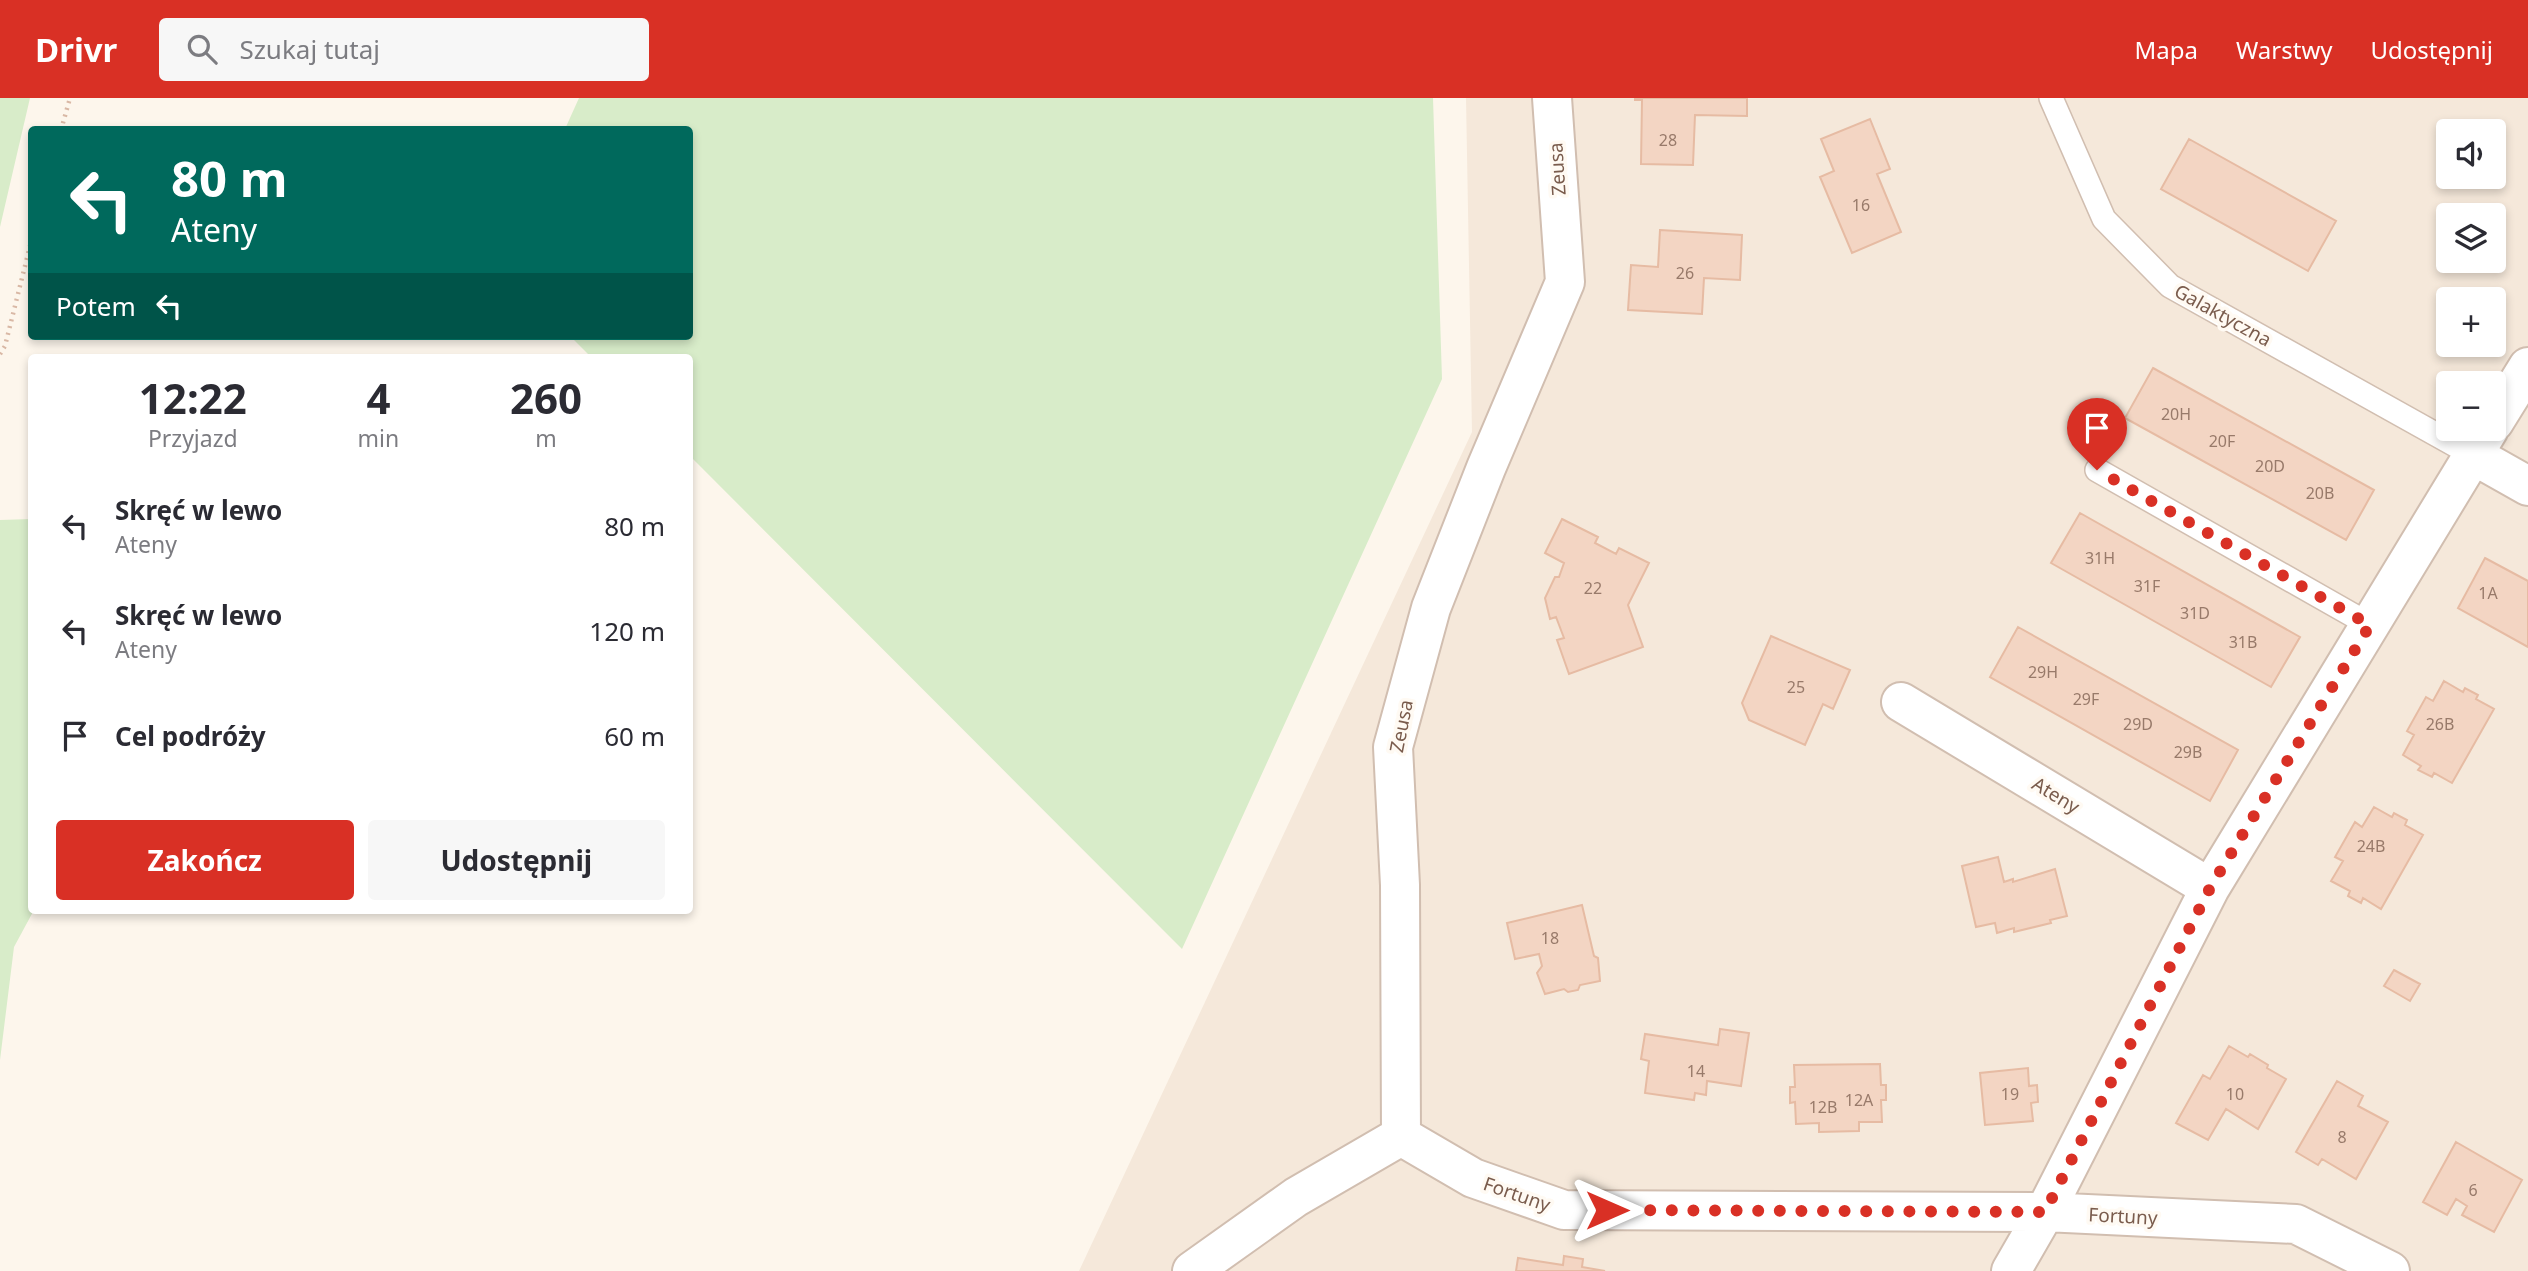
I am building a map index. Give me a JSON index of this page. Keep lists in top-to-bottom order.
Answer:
{
  "streets": {
    "street": ["Zeusa", "Ateny", "Fortuny"],
    "lane": ["Galaktyczna"]
  },
  "crossings": [
    ["Zeusa", "Fortuny"]
  ],
  "house_numbers": [
    "28",
    "16",
    "26",
    "20H",
    "20F",
    "20D",
    "20B",
    "31H",
    "31F",
    "22",
    "1A",
    "31D",
    "31B",
    "29H",
    "25",
    "29F",
    "29D",
    "26B",
    "29B",
    "24B",
    "18",
    "14",
    "19",
    "10",
    "12A",
    "12B",
    "8",
    "6"
  ],
  "page": {
    "header": "Drivr",
    "search": "Szukaj tutaj",
    "nav": ["Mapa", "Warstwy", "Udostępnij"],
    "map_buttons": ["+", "−"],
    "turn": ["80 m", "Ateny"],
    "then": "Potem",
    "eta": [
      "12:22",
      "Przyjazd",
      "4",
      "min",
      "260",
      "m"
    ],
    "list": [
      {
        "name": "Skręć w lewo",
        "note": "Ateny",
        "value": "80 m"
      },
      {
        "name": "Skręć w lewo",
        "note": "Ateny",
        "value": "120 m"
      },
      {
        "name": "Cel podróży",
        "value": "60 m"
      }
    ],
    "buttons": ["Zakończ", "Udostępnij"]
  }
}
